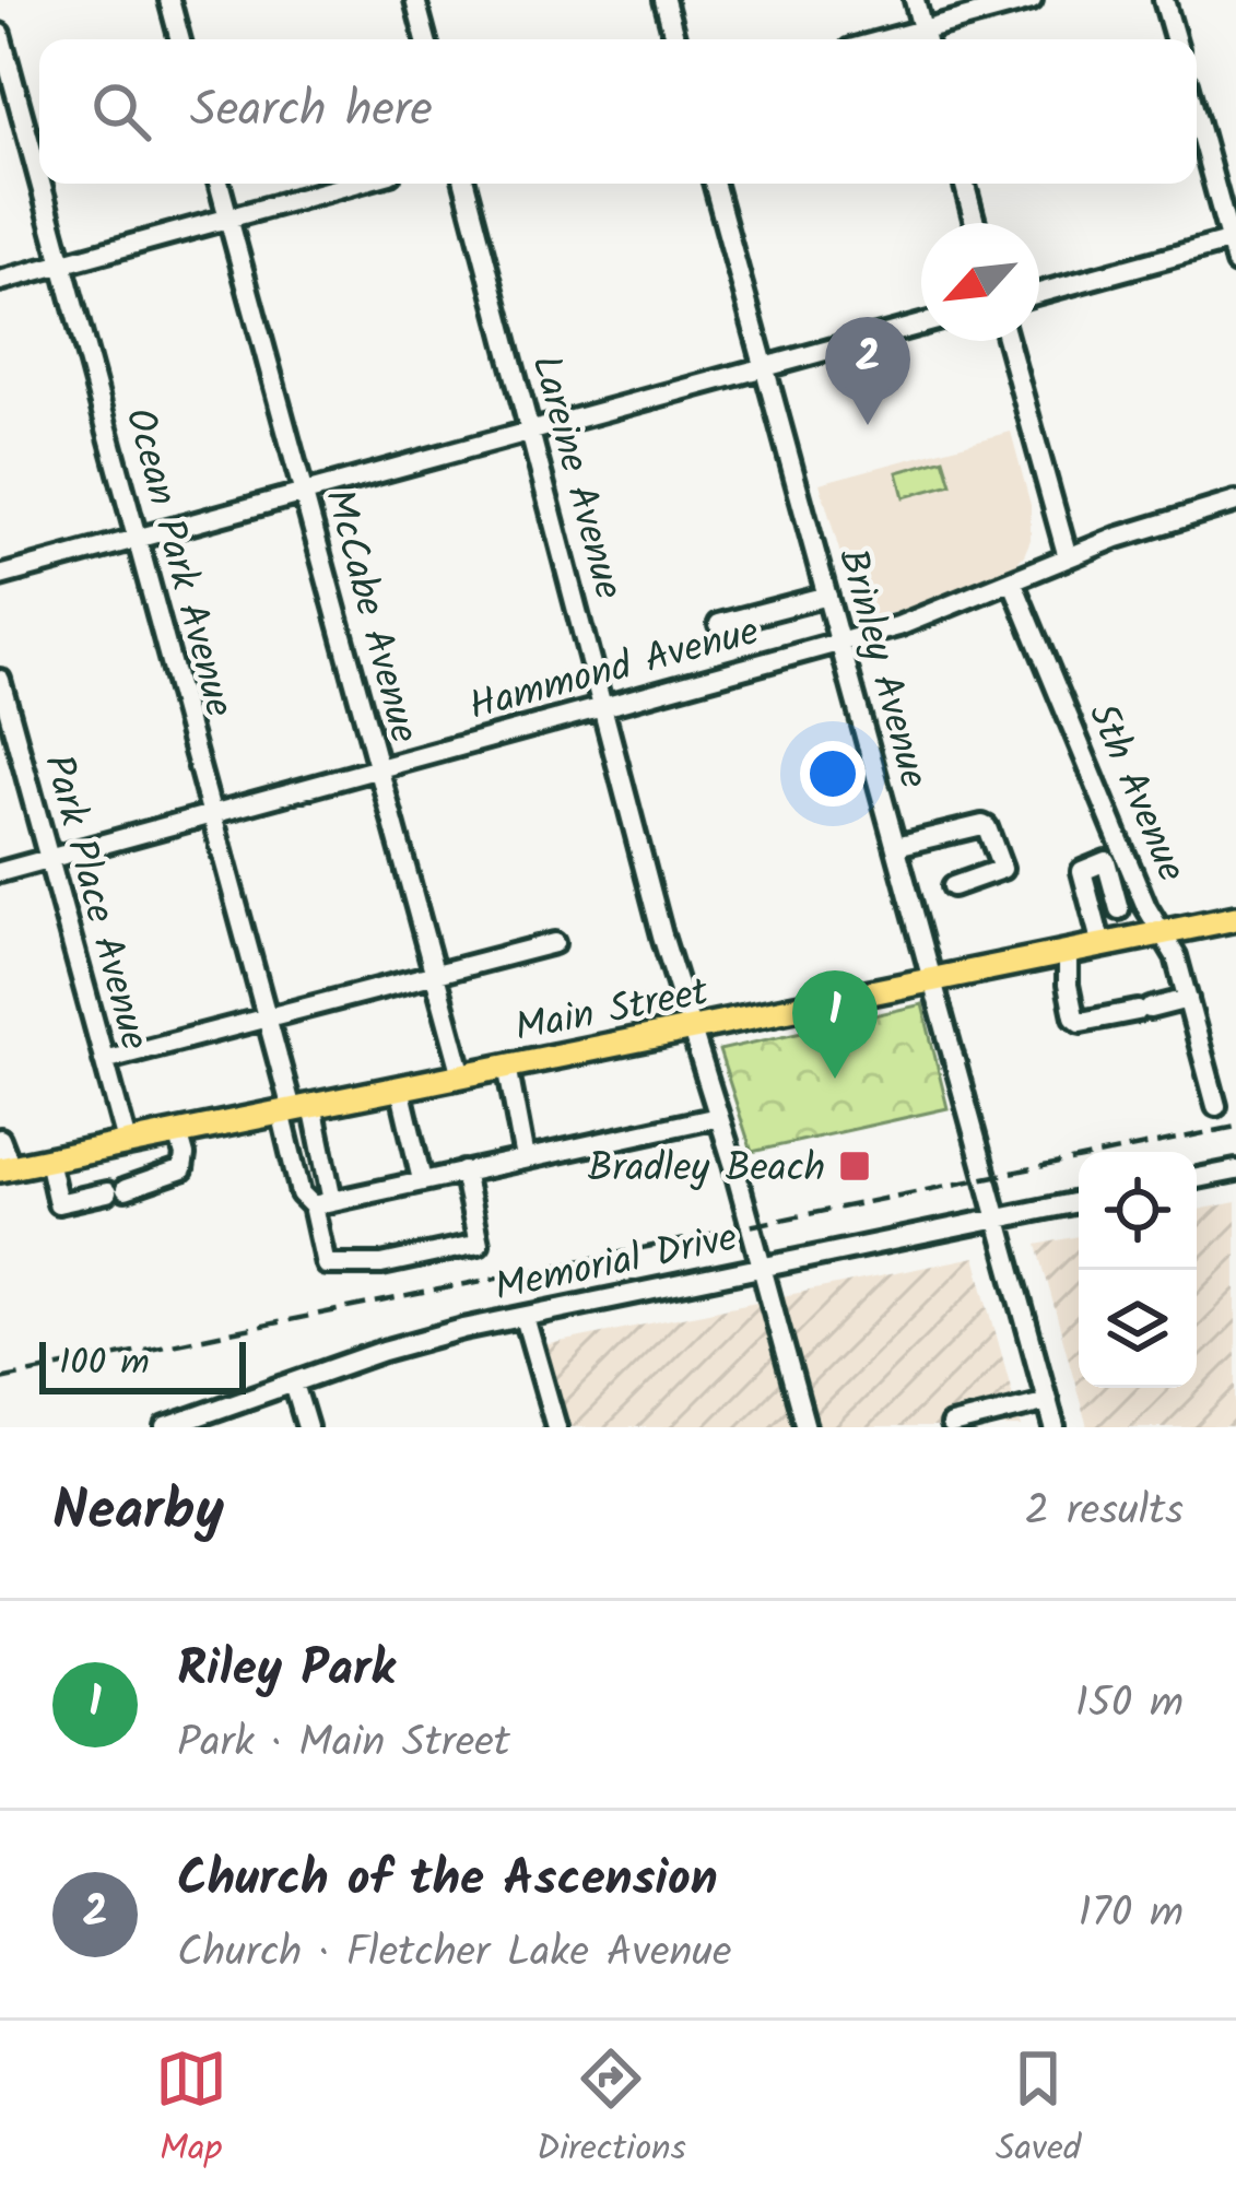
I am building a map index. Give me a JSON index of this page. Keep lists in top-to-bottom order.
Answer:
{
  "streets": {
    "main road": ["Main Street"],
    "street": [
      "Lareine Avenue",
      "Ocean Park Avenue",
      "McCabe Avenue",
      "Hammond Avenue",
      "Brinley Avenue",
      "5th Avenue",
      "Park Place Avenue",
      "Memorial Drive"
    ]
  },
  "crossings": [
    ["Lareine Avenue", "Hammond Avenue"],
    ["Lareine Avenue", "Main Street"],
    ["Lareine Avenue", "Memorial Drive"],
    ["Ocean Park Avenue", "Hammond Avenue"],
    ["Ocean Park Avenue", "Main Street"],
    ["McCabe Avenue", "Hammond Avenue"],
    ["McCabe Avenue", "Main Street"],
    ["Hammond Avenue", "Brinley Avenue"],
    ["Hammond Avenue", "5th Avenue"],
    ["Hammond Avenue", "Park Place Avenue"],
    ["Brinley Avenue", "Main Street"],
    ["Brinley Avenue", "Memorial Drive"],
    ["5th Avenue", "Main Street"],
    ["Park Place Avenue", "Main Street"]
  ],
  "places": {
    "transit": ["Bradley Beach"]
  },
  "scale_bar": "100 m",
  "north": "bottom left",
  "page": {
    "search": "Search here",
    "pins": ["2", "1"],
    "scale": "100 m",
    "heading": ["Nearby", "2 results"],
    "list": [
      {
        "mark": "1",
        "name": "Riley Park",
        "note": "Park · Main Street",
        "value": "150 m"
      },
      {
        "mark": "2",
        "name": "Church of the Ascension",
        "note": "Church · Fletcher Lake Avenue",
        "value": "170 m"
      }
    ],
    "nav": ["Map", "Directions", "Saved"]
  }
}
